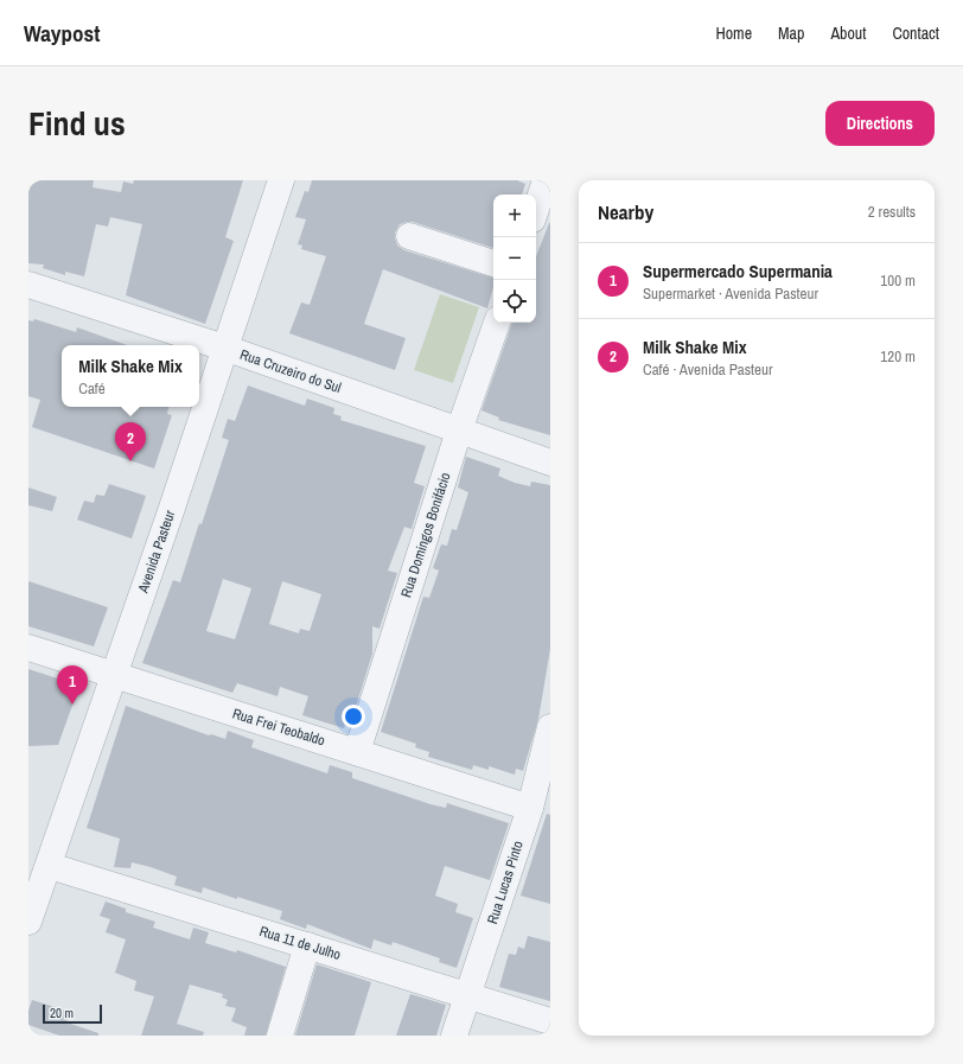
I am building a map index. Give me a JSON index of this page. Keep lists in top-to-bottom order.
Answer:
{
  "streets": {
    "street": [
      "Rua Cruzeiro do Sul",
      "Rua Domingos Bonifácio",
      "Avenida Pasteur",
      "Rua Frei Teobaldo",
      "Rua Lucas Pinto",
      "Rua 11 de Julho"
    ]
  },
  "crossings": [
    ["Rua Cruzeiro do Sul", "Rua Domingos Bonifácio"],
    ["Rua Cruzeiro do Sul", "Avenida Pasteur"],
    ["Rua Domingos Bonifácio", "Rua Frei Teobaldo"],
    ["Avenida Pasteur", "Rua Frei Teobaldo"],
    ["Avenida Pasteur", "Rua 11 de Julho"],
    ["Rua Frei Teobaldo", "Rua Lucas Pinto"],
    ["Rua Lucas Pinto", "Rua 11 de Julho"]
  ],
  "scale_bar": "20 m",
  "page": {
    "header": "Waypost",
    "nav": [
      "Home",
      "Map",
      "About",
      "Contact"
    ],
    "title": "Find us",
    "buttons": "Directions",
    "heading": ["Nearby", "2 results"],
    "map_buttons": ["+", "−"],
    "list": [
      {
        "mark": "1",
        "name": "Supermercado Supermania",
        "note": "Supermarket · Avenida Pasteur",
        "value": "100 m"
      },
      {
        "mark": "2",
        "name": "Milk Shake Mix",
        "note": "Café · Avenida Pasteur",
        "value": "120 m"
      }
    ],
    "popup": ["Milk Shake Mix", "Café"],
    "pins": ["2", "1"],
    "scale": "20 m"
  }
}
